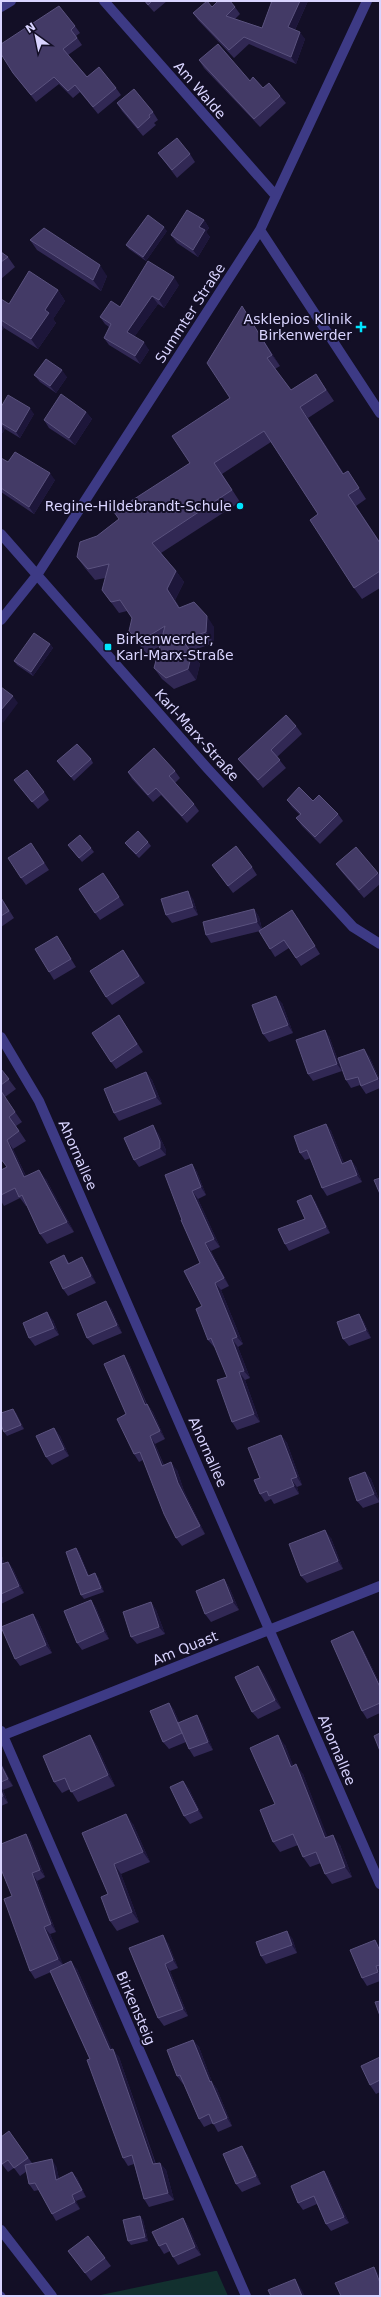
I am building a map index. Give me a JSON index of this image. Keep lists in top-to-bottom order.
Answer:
{
  "streets": {
    "street": [
      "Am Walde",
      "Summter Straße",
      "Karl-Marx-Straße",
      "Ahornallee",
      "Am Quast",
      "Birkensteig"
    ]
  },
  "crossings": [
    ["Am Walde", "Summter Straße"],
    ["Summter Straße", "Karl-Marx-Straße"],
    ["Ahornallee", "Am Quast"],
    ["Am Quast", "Birkensteig"]
  ],
  "places": {
    "health": ["Asklepios Klinik Birkenwerder"],
    "other": ["Regine-Hildebrandt-Schule"],
    "transit": ["Birkenwerder, Karl-Marx-Straße"]
  },
  "north": "top left"
}
